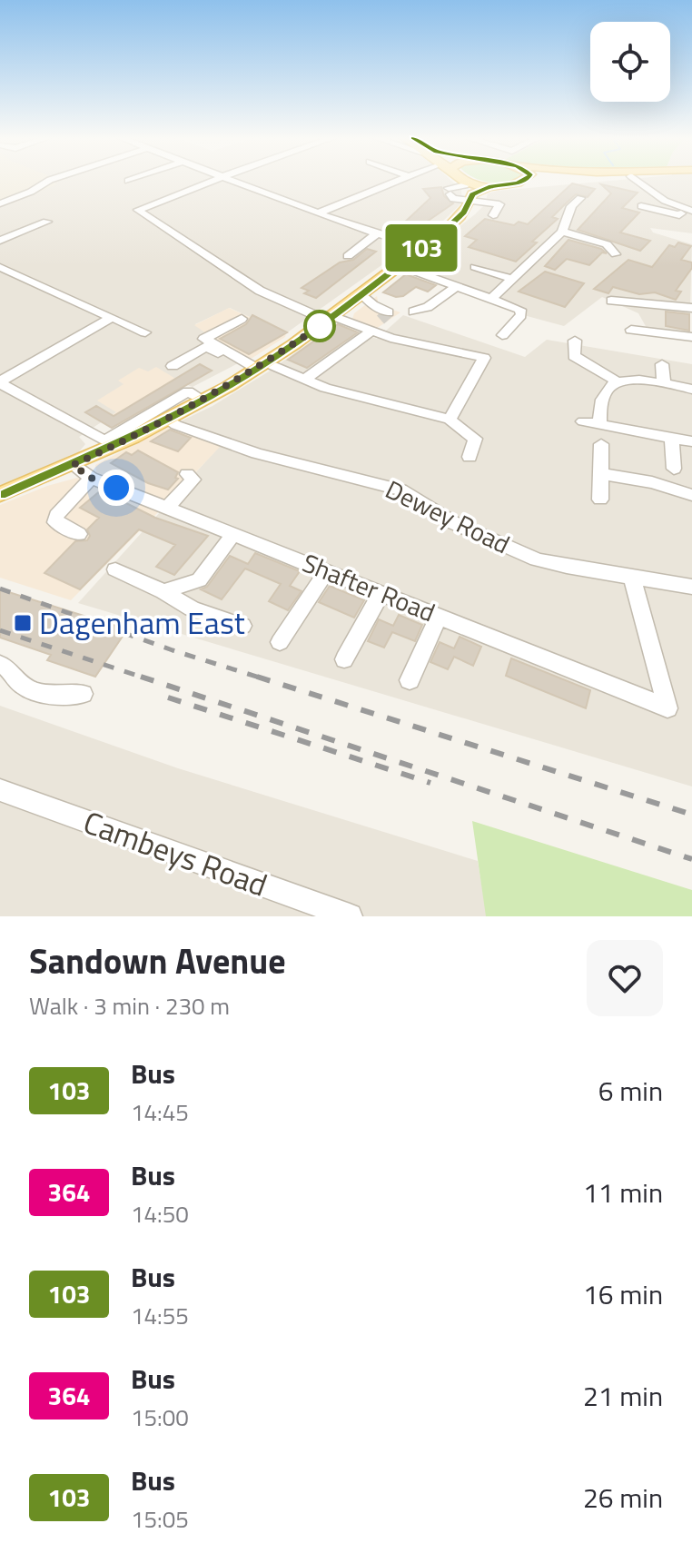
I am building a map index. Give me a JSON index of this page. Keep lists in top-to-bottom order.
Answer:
{
  "streets": {
    "street": ["Dewey Road", "Shafter Road", "Cambeys Road"]
  },
  "crossings": [
    ["Dewey Road", "Shafter Road"]
  ],
  "places": {
    "transit": ["Dagenham East"]
  },
  "lines": ["bus line 103"],
  "page": {
    "on_map": "103",
    "heading": ["Sandown Avenue", "Walk · 3 min · 230 m"],
    "list": [
      {
        "mark": "103",
        "name": "Bus",
        "note": "14:45",
        "value": "6 min"
      },
      {
        "mark": "364",
        "name": "Bus",
        "note": "14:50",
        "value": "11 min"
      },
      {
        "mark": "103",
        "name": "Bus",
        "note": "14:55",
        "value": "16 min"
      },
      {
        "mark": "364",
        "name": "Bus",
        "note": "15:00",
        "value": "21 min"
      },
      {
        "mark": "103",
        "name": "Bus",
        "note": "15:05",
        "value": "26 min"
      }
    ]
  }
}
